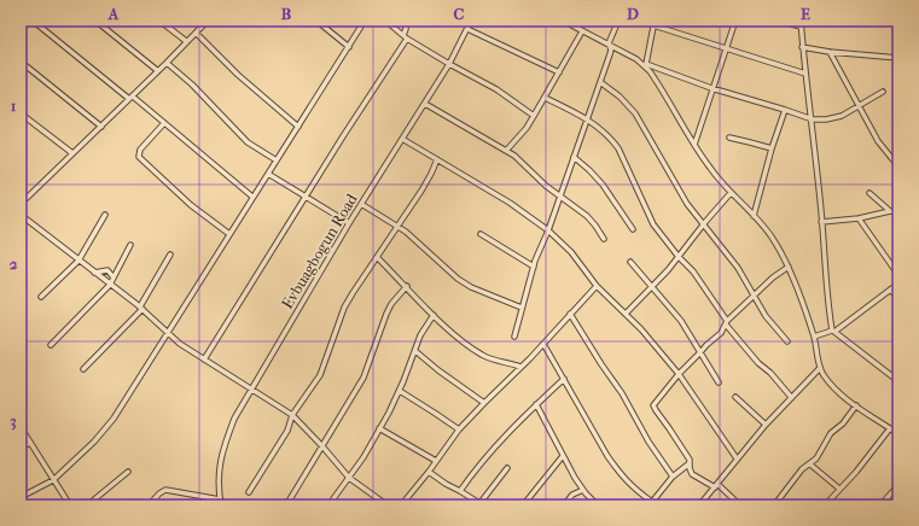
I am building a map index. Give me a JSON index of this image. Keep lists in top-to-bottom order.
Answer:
{
  "streets": {
    "street": ["Evbuagbogun Road"]
  },
  "grid": {
    "columns": [
      "A",
      "B",
      "C",
      "D",
      "E"
    ],
    "rows": ["1", "2", "3"]
  }
}
